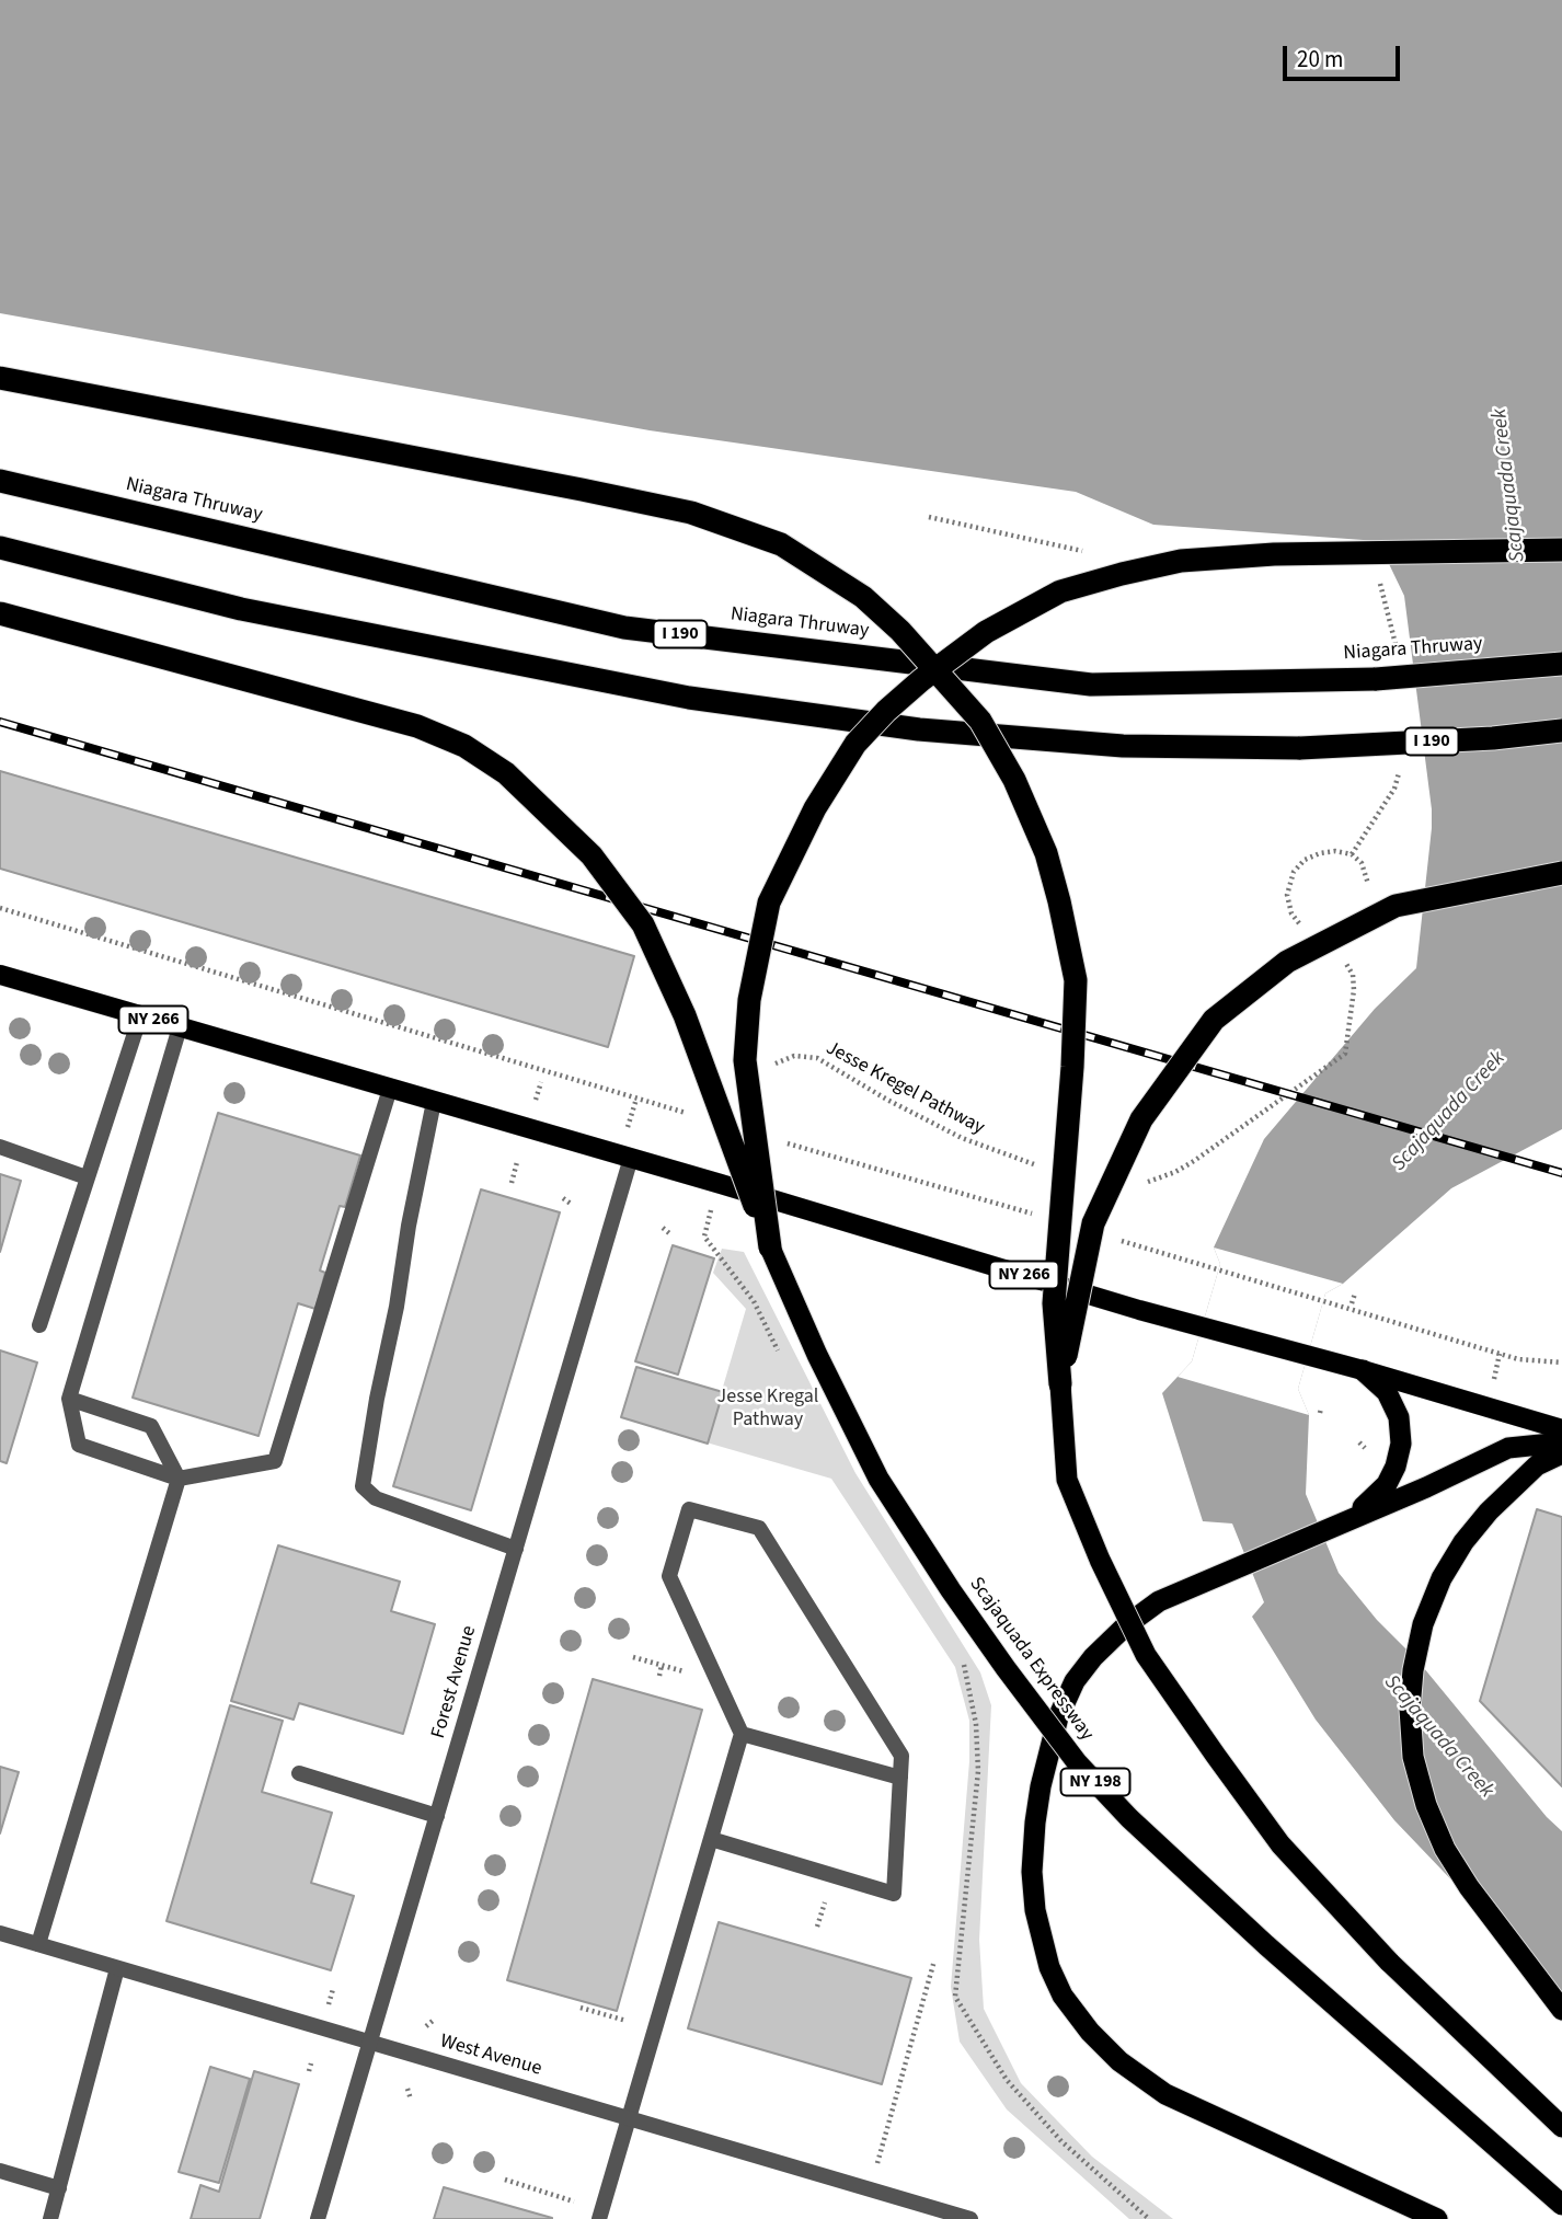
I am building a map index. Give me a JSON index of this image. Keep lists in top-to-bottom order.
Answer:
{
  "streets": {
    "highway": [
      "Niagara Thruway",
      "I 190",
      "Scajaquada Expressway",
      "NY 198"
    ],
    "main road": ["NY 266"],
    "street": ["Forest Avenue", "West Avenue"],
    "path": ["Jesse Kregel Pathway"]
  },
  "crossings": [
    ["NY 266", "Forest Avenue"],
    ["Forest Avenue", "West Avenue"]
  ],
  "water": ["Scajaquada Creek"],
  "parks": ["Jesse Kregal Pathway"],
  "scale_bar": "20 m"
}
